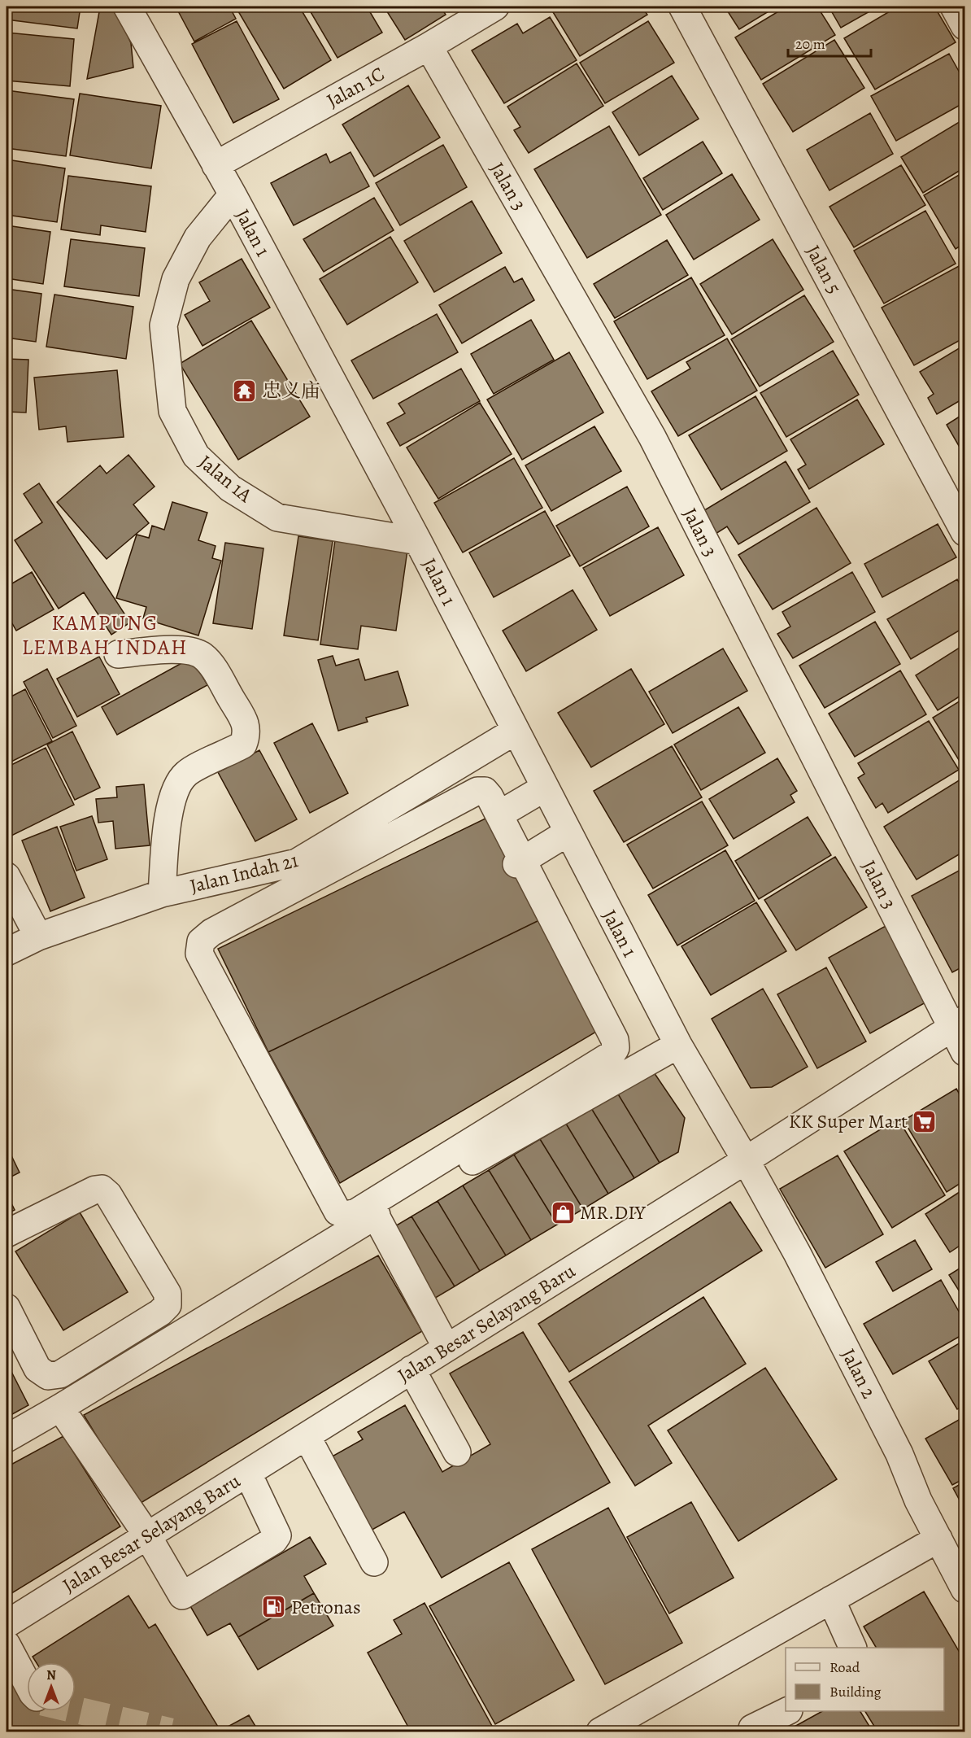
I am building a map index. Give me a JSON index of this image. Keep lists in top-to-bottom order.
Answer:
{
  "streets": {
    "street": [
      "Jalan 1C",
      "Jalan 3",
      "Jalan 1",
      "Jalan 5",
      "Jalan 1A",
      "Jalan Indah 21",
      "Jalan Besar Selayang Baru",
      "Jalan 2"
    ]
  },
  "crossings": [
    ["Jalan 1C", "Jalan 3"],
    ["Jalan 1C", "Jalan 1"],
    ["Jalan 3", "Jalan Besar Selayang Baru"],
    ["Jalan 1", "Jalan 1A"],
    ["Jalan 1", "Jalan Indah 21"],
    ["Jalan 1", "Jalan Besar Selayang Baru"],
    ["Jalan 1", "Jalan 2"],
    ["Jalan Besar Selayang Baru", "Jalan 2"]
  ],
  "districts": ["KAMPUNG LEMBAH INDAH"],
  "places": {
    "temple": ["忠义庙"],
    "supermarket": ["KK Super Mart"],
    "shop": ["MR.DIY"],
    "fuel station": ["Petronas"]
  },
  "legend": ["Road", "Building"],
  "scale_bar": "20 m",
  "north": "top"
}
